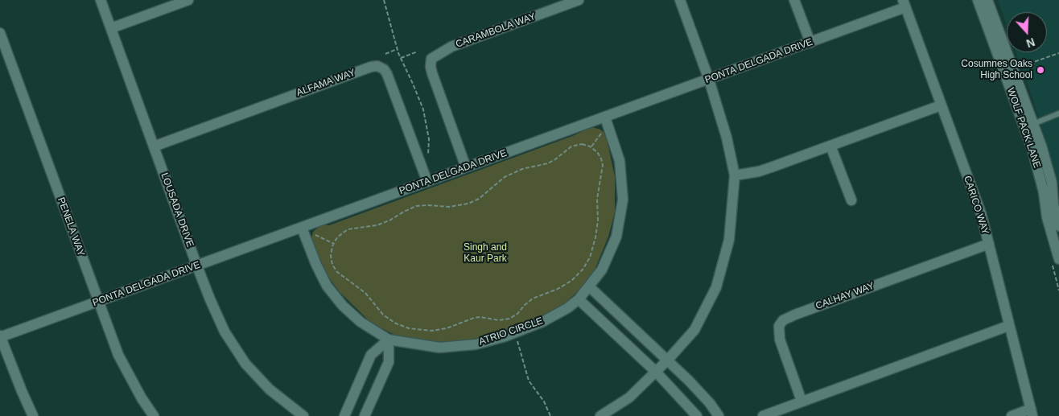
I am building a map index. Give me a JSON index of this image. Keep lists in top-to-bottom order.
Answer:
{
  "streets": {
    "street": [
      "CARAMBOLA WAY",
      "PONTA DELGADA DRIVE",
      "ALFAMA WAY",
      "WOLF PACK LANE",
      "CARICO WAY",
      "LOUSADA DRIVE",
      "PENELA WAY",
      "CALHAY WAY",
      "ATRIO CIRCLE"
    ]
  },
  "crossings": [
    ["CARAMBOLA WAY", "PONTA DELGADA DRIVE"],
    ["PONTA DELGADA DRIVE", "ALFAMA WAY"],
    ["PONTA DELGADA DRIVE", "CARICO WAY"],
    ["PONTA DELGADA DRIVE", "LOUSADA DRIVE"],
    ["PONTA DELGADA DRIVE", "PENELA WAY"],
    ["PONTA DELGADA DRIVE", "ATRIO CIRCLE"],
    ["ALFAMA WAY", "LOUSADA DRIVE"],
    ["CARICO WAY", "CALHAY WAY"]
  ],
  "parks": ["Singh and Kaur Park"],
  "places": ["Cosumnes Oaks High School"],
  "north": "bottom"
}
